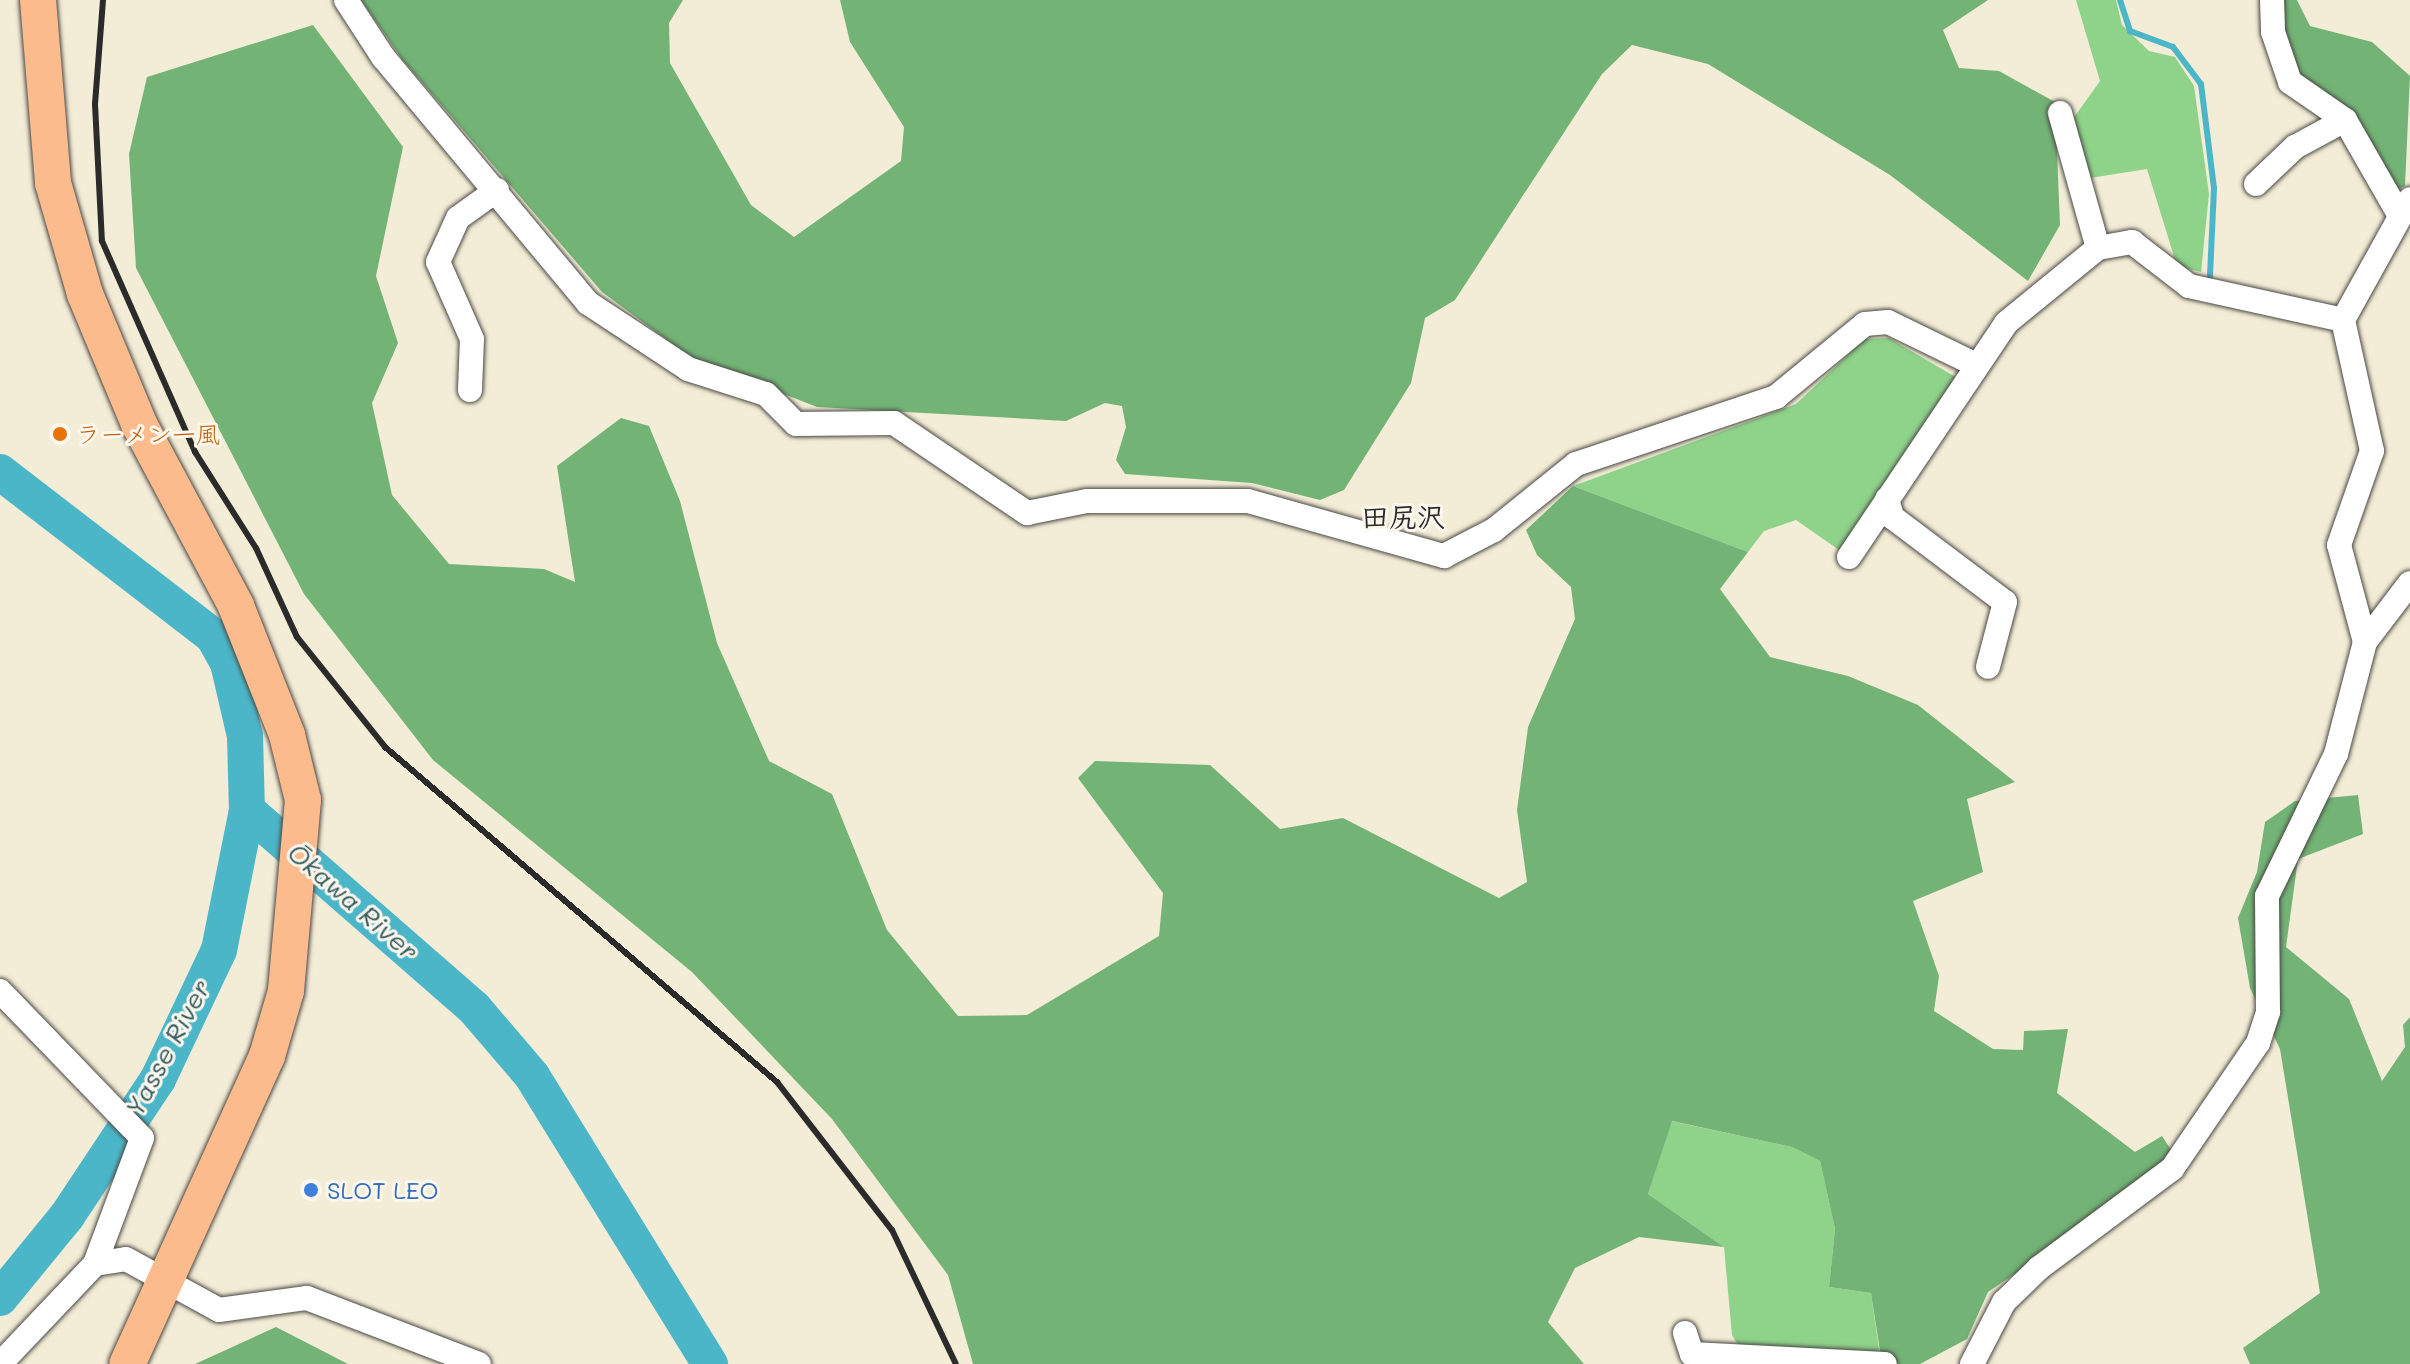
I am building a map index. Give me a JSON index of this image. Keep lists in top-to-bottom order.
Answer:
{
  "districts": ["田尻沢"],
  "water": ["Ōkawa River", "Yasse River"],
  "places": ["ラーメン一風", "SLOT LEO"]
}
